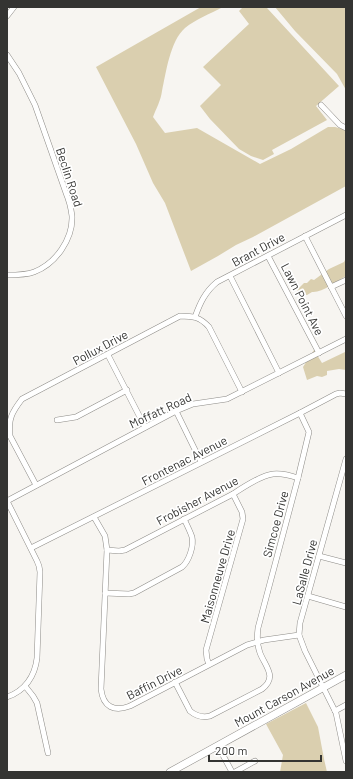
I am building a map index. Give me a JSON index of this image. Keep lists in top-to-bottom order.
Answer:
{
  "streets": {
    "main road": ["Mount Carson Avenue"],
    "street": [
      "Beclin Road",
      "Brant Drive",
      "Lawn Point Ave",
      "Pollux Drive",
      "Moffatt Road",
      "Frontenac Avenue",
      "Frobisher Avenue",
      "Simcoe Drive",
      "LaSalle Drive",
      "Maisonneuve Drive",
      "Baffin Drive"
    ]
  },
  "crossings": [
    ["Brant Drive", "Lawn Point Ave"],
    ["Brant Drive", "Pollux Drive"],
    ["Lawn Point Ave", "Moffatt Road"],
    ["Pollux Drive", "Moffatt Road"],
    ["Frontenac Avenue", "Simcoe Drive"],
    ["Frontenac Avenue", "Baffin Drive"],
    ["Frobisher Avenue", "Simcoe Drive"],
    ["Frobisher Avenue", "Maisonneuve Drive"],
    ["Frobisher Avenue", "Baffin Drive"],
    ["Simcoe Drive", "Baffin Drive"],
    ["LaSalle Drive", "Baffin Drive"],
    ["Maisonneuve Drive", "Baffin Drive"]
  ],
  "scale_bar": "200 m"
}
